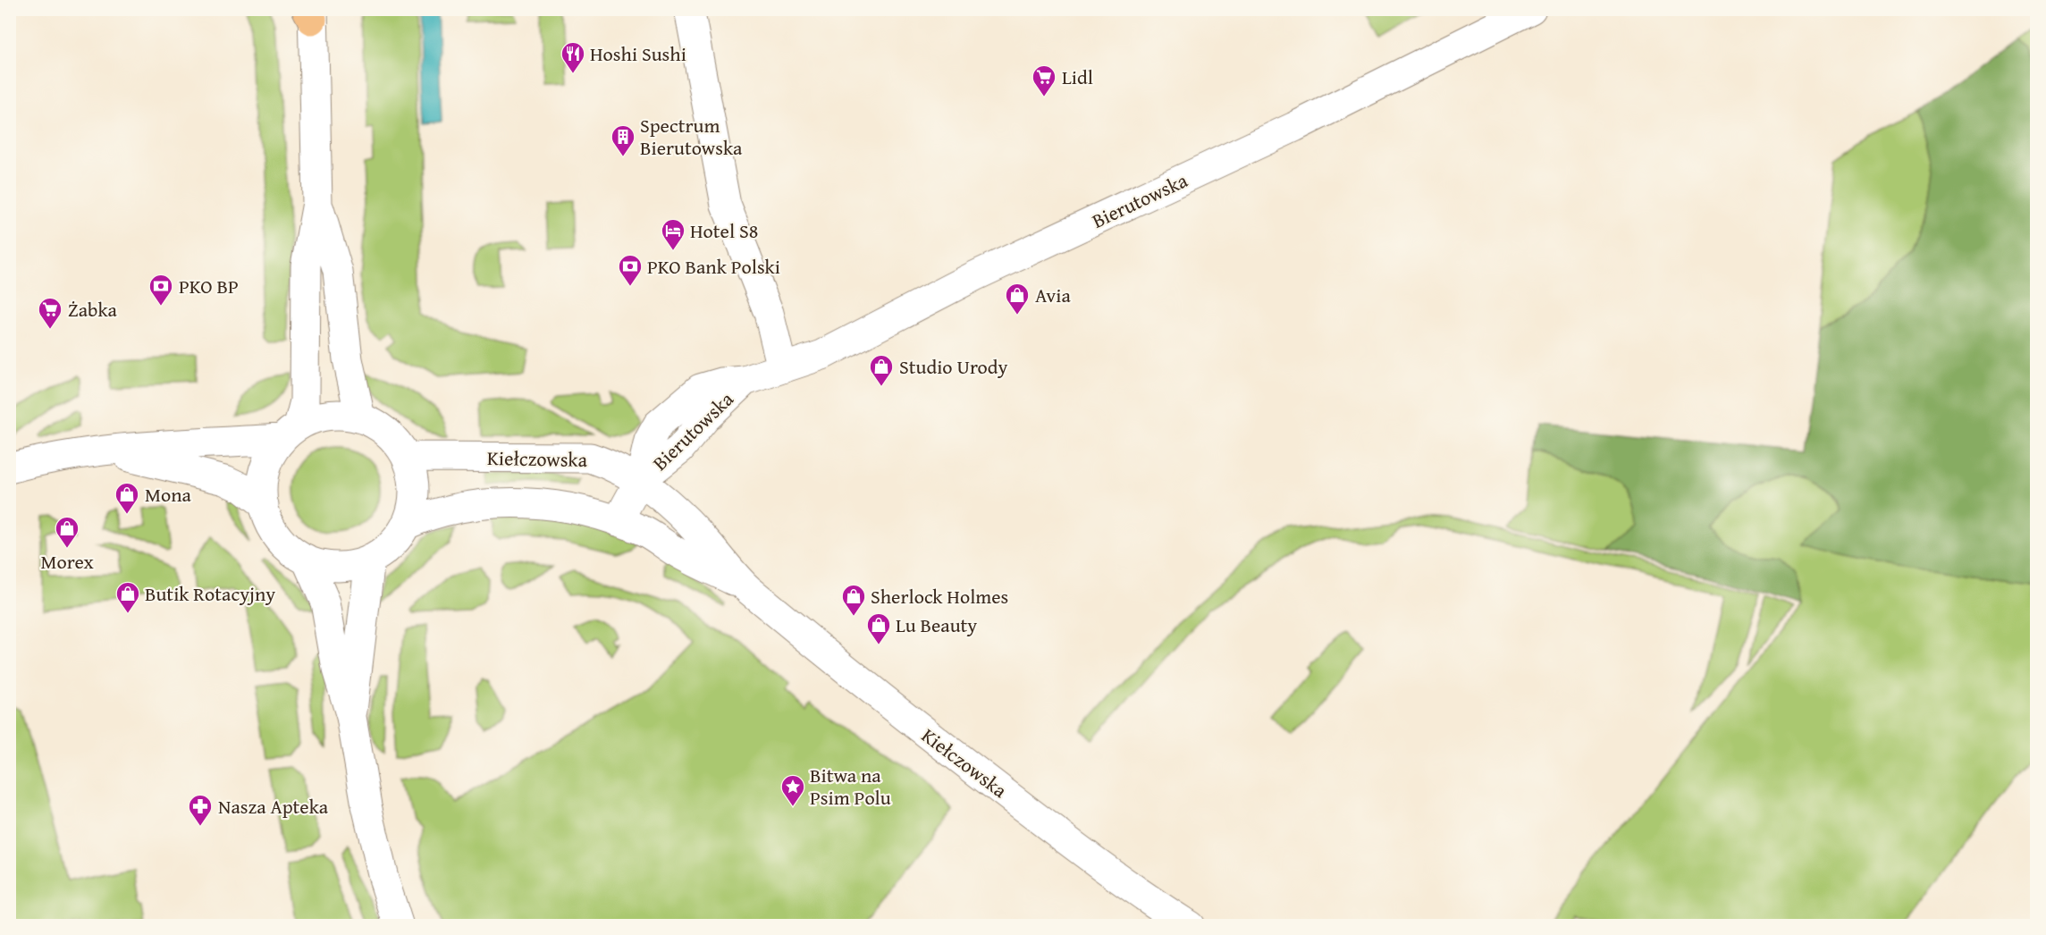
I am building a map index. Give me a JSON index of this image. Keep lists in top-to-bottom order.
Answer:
{
  "streets": {
    "street": ["Bierutowska", "Kiełczowska"]
  },
  "crossings": [
    ["Bierutowska", "Kiełczowska"]
  ],
  "places": {
    "restaurant": ["Hoshi Sushi"],
    "supermarket": ["Lidl", "Żabka"],
    "building": ["Spectrum Bierutowska"],
    "hotel": ["Hotel S8"],
    "bank": ["PKO Bank Polski", "PKO BP"],
    "shop": [
      "Avia",
      "Studio Urody",
      "Mona",
      "Morex",
      "Butik Rotacyjny",
      "Sherlock Holmes",
      "Lu Beauty"
    ],
    "place": ["Bitwa na Psim Polu"],
    "pharmacy": ["Nasza Apteka"]
  }
}
